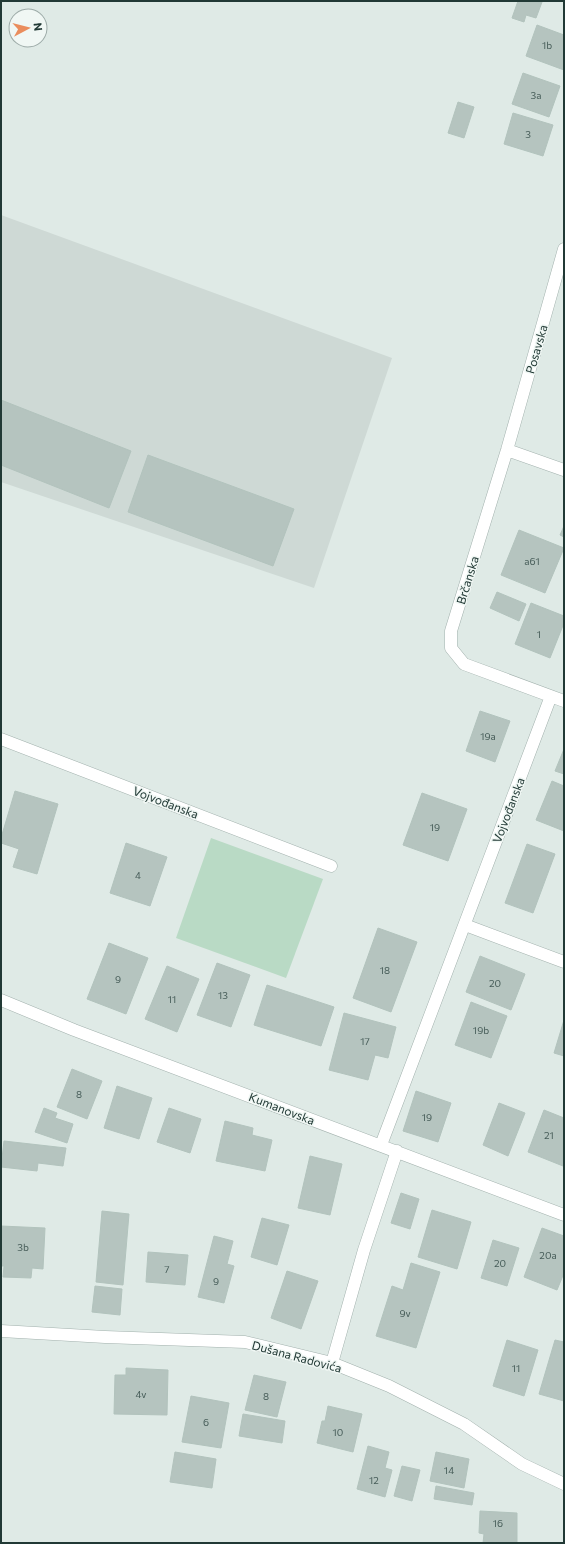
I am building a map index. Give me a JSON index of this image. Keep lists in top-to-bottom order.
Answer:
{
  "streets": {
    "street": [
      "Posavska",
      "Brčanska",
      "Vojvođanska",
      "Kumanovska",
      "Dušana Radovića"
    ]
  },
  "crossings": [
    ["Posavska", "Brčanska"],
    ["Brčanska", "Vojvođanska"],
    ["Vojvođanska", "Kumanovska"]
  ],
  "house_numbers": [
    "1b",
    "3a",
    "3",
    "a61",
    "1",
    "19a",
    "19",
    "4",
    "18",
    "9",
    "20",
    "13",
    "11",
    "19b",
    "17",
    "8",
    "19",
    "21",
    "3b",
    "20a",
    "20",
    "7",
    "9",
    "9v",
    "11",
    "4v",
    "8",
    "6",
    "10",
    "14",
    "12",
    "16"
  ],
  "north": "right"
}
